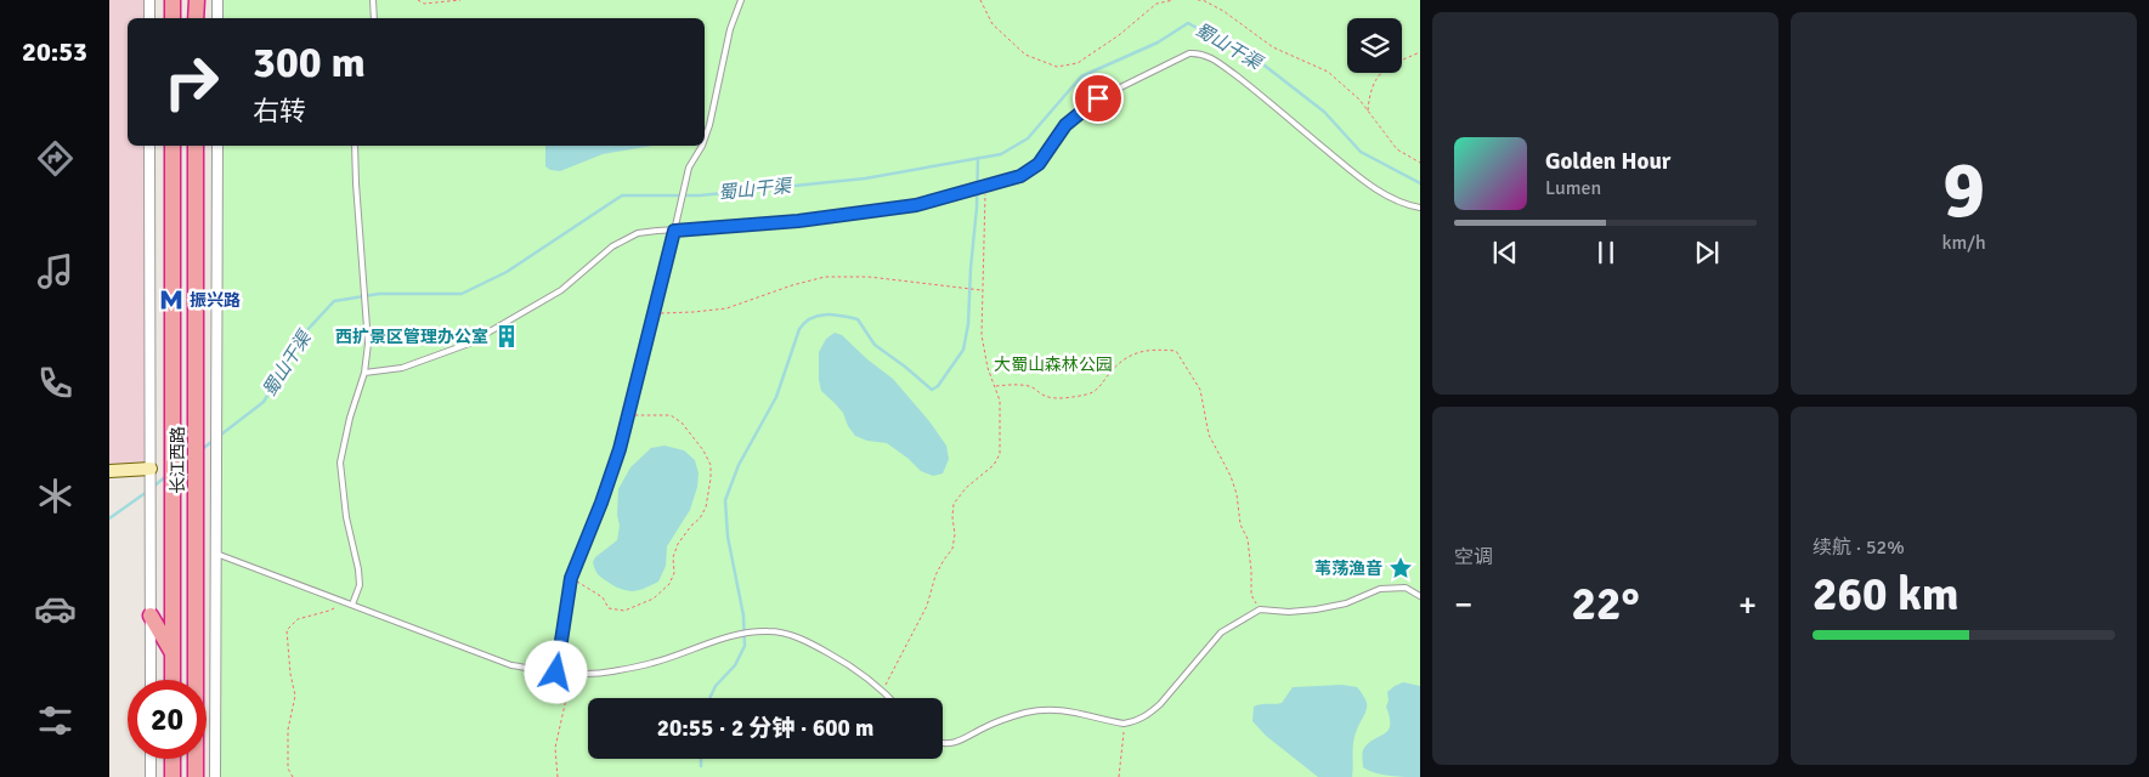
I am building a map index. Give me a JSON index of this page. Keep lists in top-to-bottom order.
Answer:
{
  "streets": {
    "highway": ["长江西路"]
  },
  "water": ["蜀山干渠"],
  "parks": ["大蜀山森林公园"],
  "places": {
    "metro station": ["振兴路"],
    "building": ["西扩景区管理办公室"],
    "place": ["苇荡渔音"]
  },
  "page": {
    "tabs": "20:53",
    "tile": [
      ["9", "km/h"],
      "空调",
      ["续航 · 52%", "260 km"]
    ],
    "turn": ["300 m", "右转"],
    "song": ["Golden Hour", "Lumen"],
    "heat": ["−", "22°", "+"],
    "limit": "20",
    "trip": "20:55 · 2 分钟 · 600 m"
  }
}
